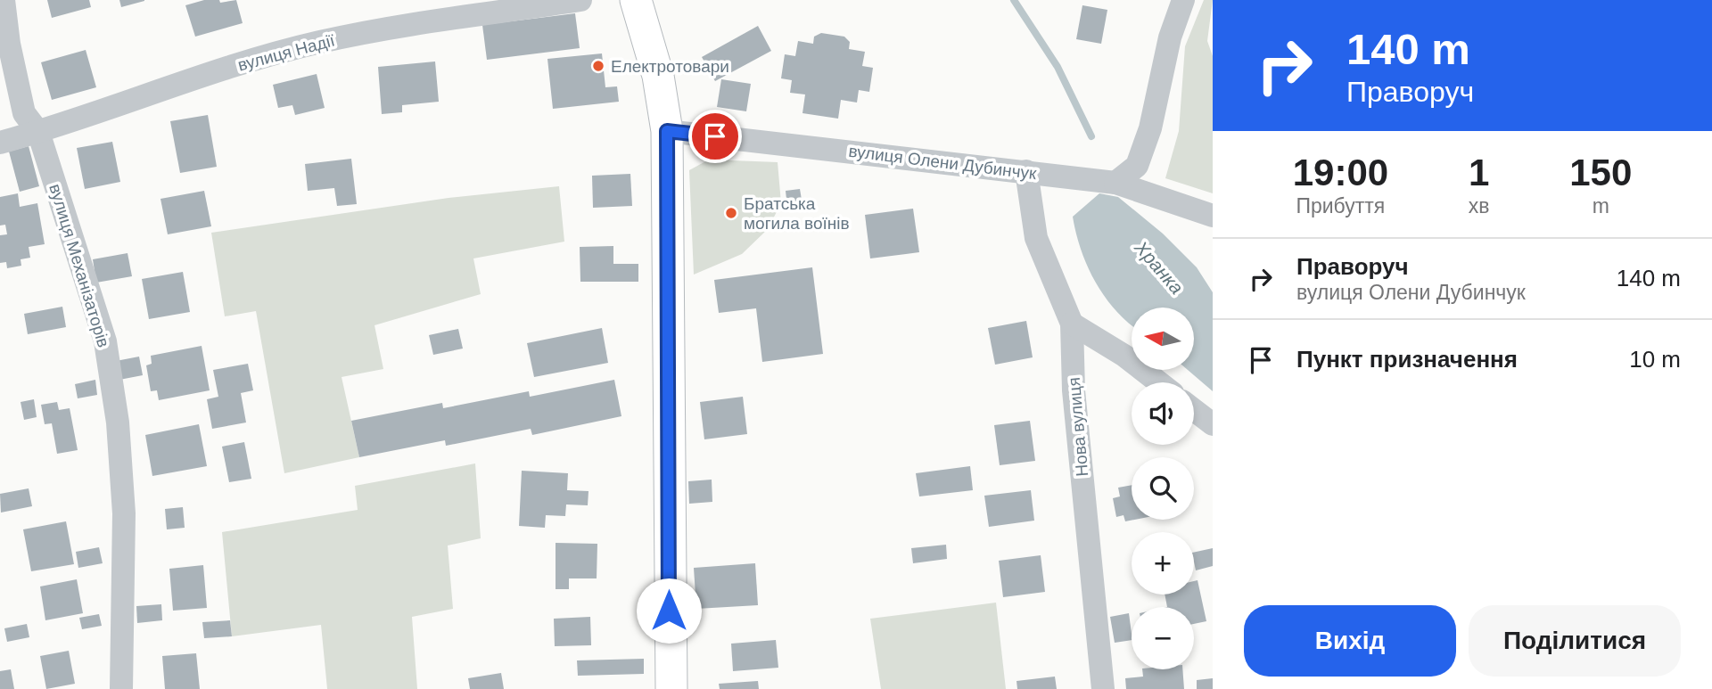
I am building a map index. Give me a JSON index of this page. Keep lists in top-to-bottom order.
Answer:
{
  "streets": {
    "street": [
      "вулиця Надії",
      "вулиця Олени Дубинчук",
      "вулиця Механізаторів",
      "Нова вулиця"
    ]
  },
  "crossings": [
    ["вулиця Надії", "вулиця Механізаторів"],
    ["вулиця Олени Дубинчук", "Нова вулиця"]
  ],
  "water": ["Хранка"],
  "places": ["Електротовари", "Братська могила воїнів"],
  "north": "left",
  "page": {
    "turn": ["140 m", "Праворуч"],
    "eta": [
      "19:00",
      "Прибуття",
      "1",
      "хв",
      "150",
      "m"
    ],
    "list": [
      {
        "name": "Праворуч",
        "note": "вулиця Олени Дубинчук",
        "value": "140 m"
      },
      {
        "name": "Пункт призначення",
        "value": "10 m"
      }
    ],
    "map_buttons": ["+", "−"],
    "buttons": ["Вихід", "Поділитися"]
  }
}
